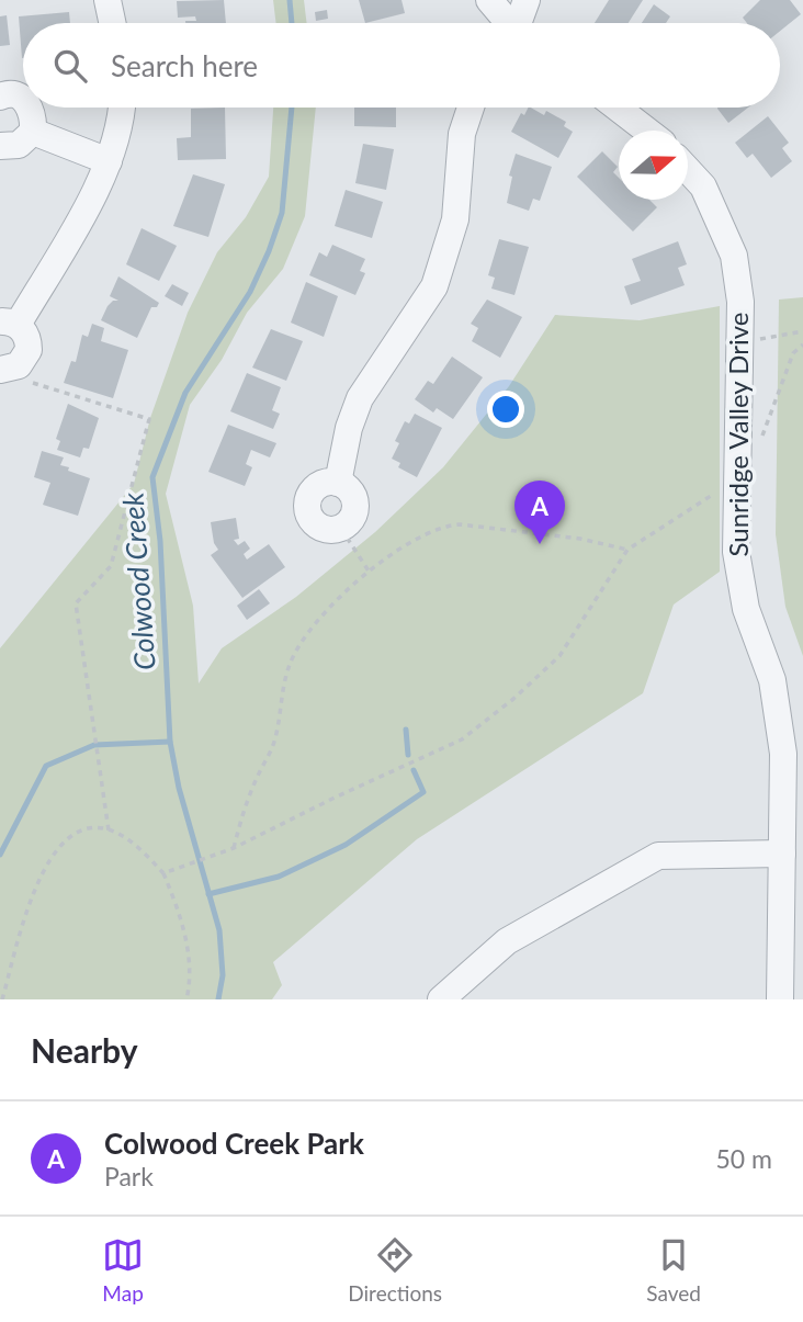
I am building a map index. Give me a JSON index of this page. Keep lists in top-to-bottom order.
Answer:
{
  "streets": {
    "street": ["Sunridge Valley Drive"]
  },
  "water": ["Colwood Creek"],
  "north": "right",
  "page": {
    "search": "Search here",
    "pins": "A",
    "heading": "Nearby",
    "list": [
      {
        "mark": "A",
        "name": "Colwood Creek Park",
        "note": "Park",
        "value": "50 m"
      }
    ],
    "nav": ["Map", "Directions", "Saved"]
  }
}
